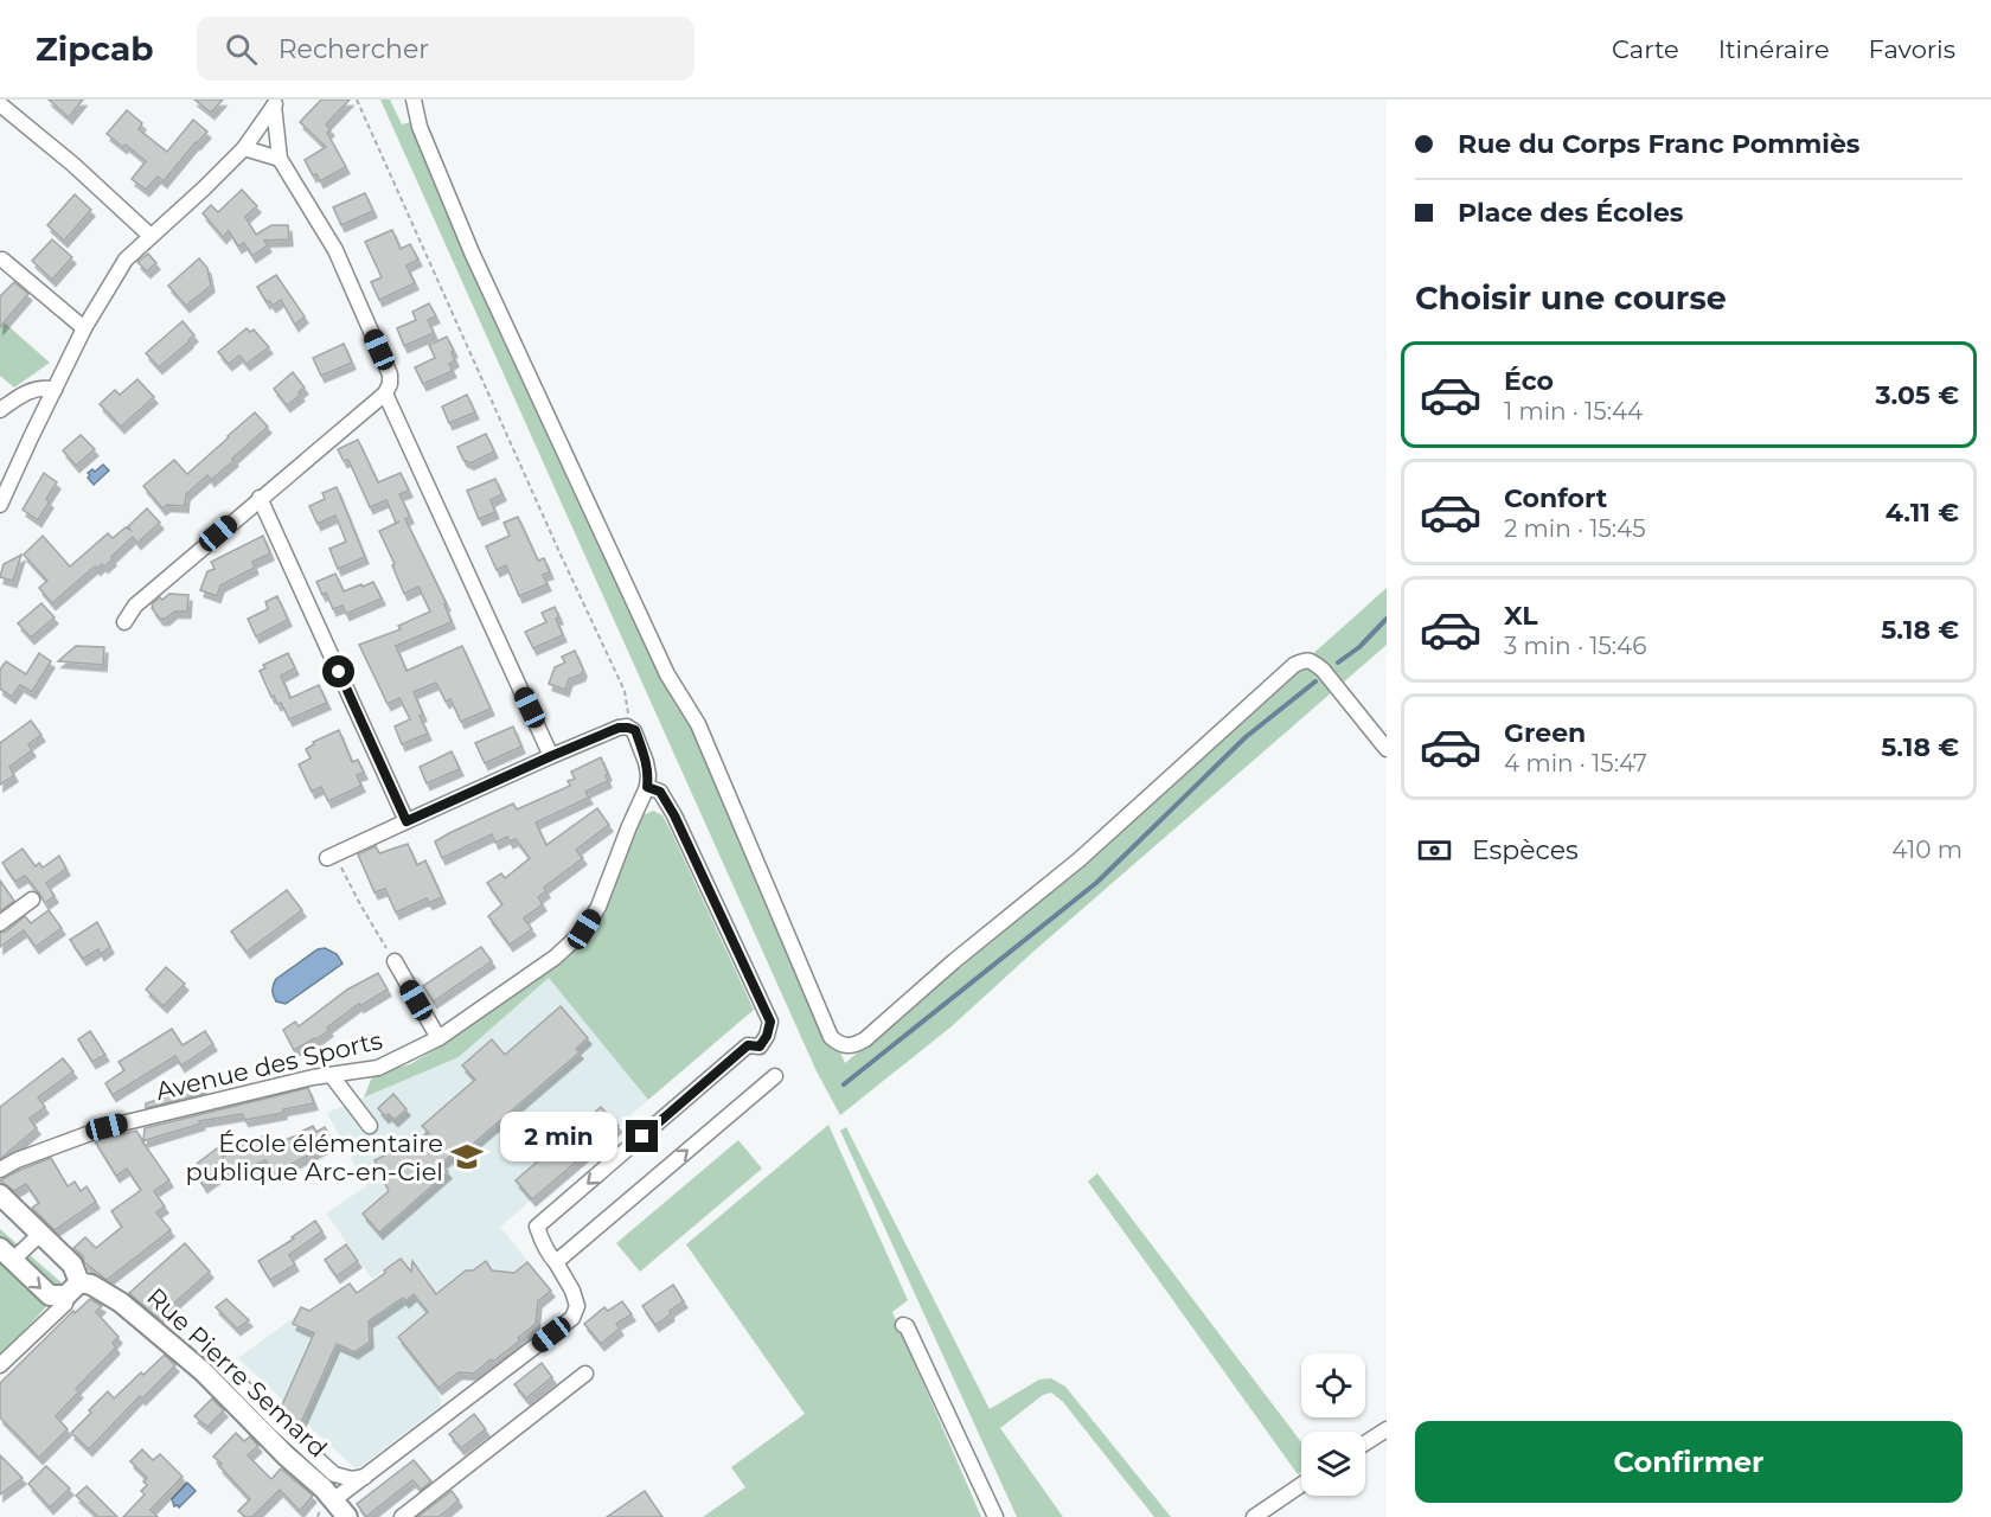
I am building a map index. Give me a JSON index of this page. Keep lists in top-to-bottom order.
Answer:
{
  "streets": {
    "main road": ["Rue Pierre Semard"],
    "street": ["Avenue des Sports"]
  },
  "places": {
    "school or university": ["École élémentaire publique Arc-en-Ciel"]
  },
  "page": {
    "header": "Zipcab",
    "search": "Rechercher",
    "nav": ["Carte", "Itinéraire", "Favoris"],
    "banner": ["Rue du Corps Franc Pommiès", "Place des Écoles"],
    "heading": "Choisir une course",
    "list": [
      {
        "name": "Éco",
        "note": "1 min · 15:44",
        "value": "3.05 €"
      },
      {
        "name": "Confort",
        "note": "2 min · 15:45",
        "value": "4.11 €"
      },
      {
        "name": "XL",
        "note": "3 min · 15:46",
        "value": "5.18 €"
      },
      {
        "name": "Green",
        "note": "4 min · 15:47",
        "value": "5.18 €"
      }
    ],
    "pay": ["Espèces", "410 m"],
    "bubble": "2 min",
    "buttons": "Confirmer"
  }
}
